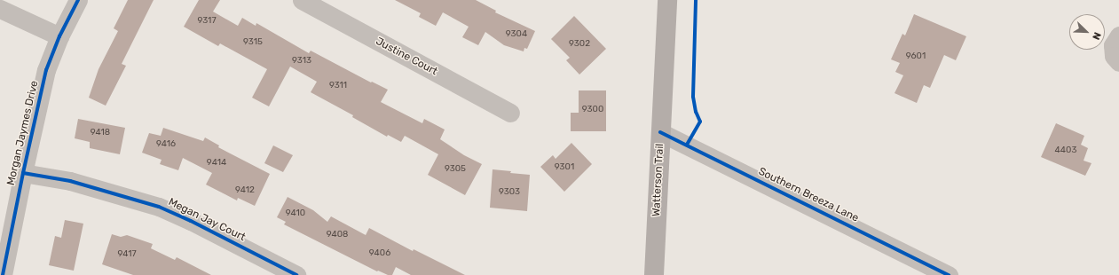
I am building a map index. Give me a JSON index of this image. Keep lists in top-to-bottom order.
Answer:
{
  "streets": {
    "main road": ["Watterson Trail"],
    "street": [
      "Justine Court",
      "Morgan Jaymes Drive",
      "Southern Breeza Lane",
      "Megan Jay Court"
    ]
  },
  "crossings": [
    ["Morgan Jaymes Drive", "Megan Jay Court"],
    ["Watterson Trail", "Southern Breeza Lane"]
  ],
  "house_numbers": [
    "9317",
    "9304",
    "9315",
    "9302",
    "9601",
    "9313",
    "9311",
    "9300",
    "9418",
    "9416",
    "4403",
    "9414",
    "9301",
    "9305",
    "9412",
    "9303",
    "9410",
    "9408",
    "9406",
    "9417"
  ],
  "north": "bottom right"
}
